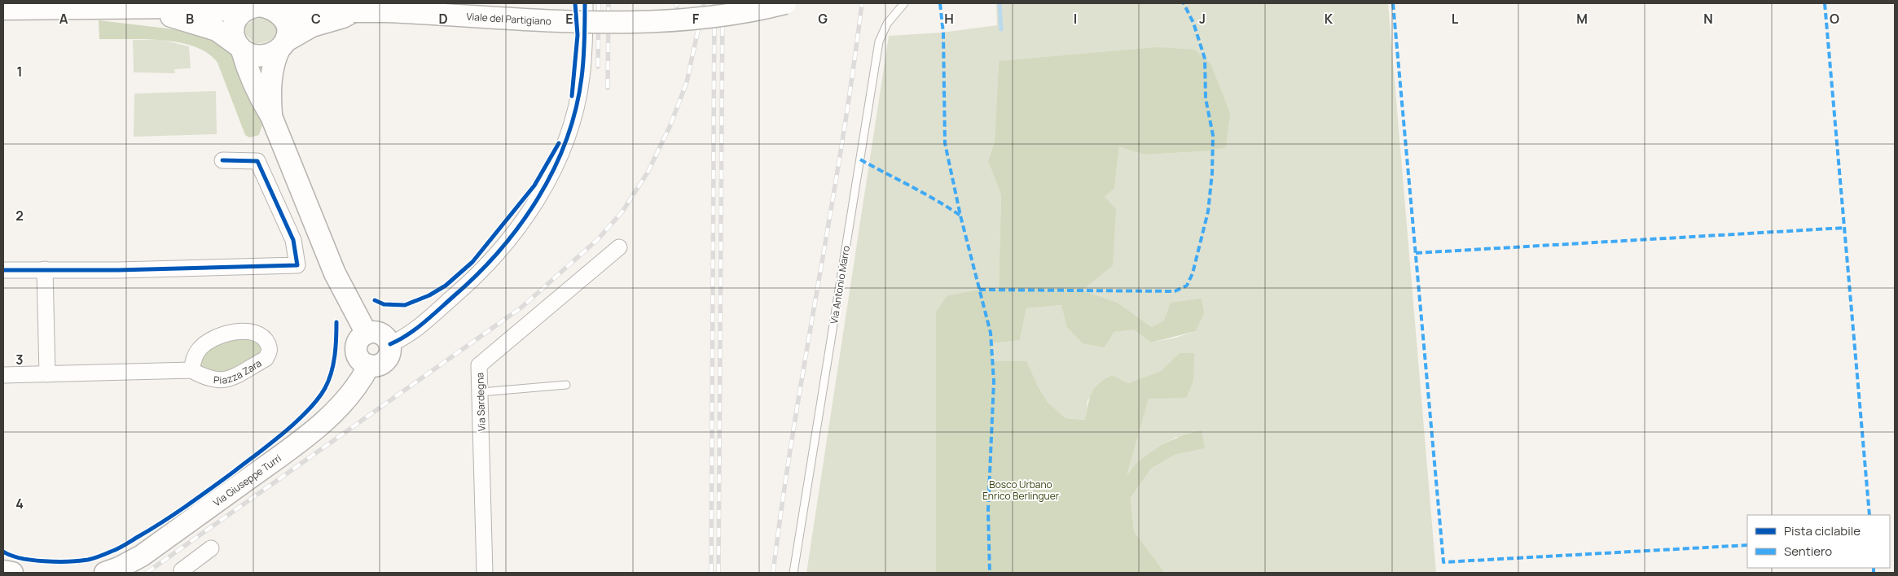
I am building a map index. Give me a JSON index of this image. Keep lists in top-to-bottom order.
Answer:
{
  "streets": {
    "main road": ["Viale del Partigiano", "Via Giuseppe Turri"],
    "street": ["Piazza Zara", "Via Sardegna"],
    "lane": ["Via Antonio Marro"]
  },
  "parks": ["Bosco Urbano Enrico Berlinguer"],
  "legend": ["Pista ciclabile", "Sentiero"],
  "grid": {
    "columns": [
      "A",
      "B",
      "C",
      "D",
      "E",
      "F",
      "G",
      "H",
      "I",
      "J",
      "K",
      "L",
      "M",
      "N",
      "O"
    ],
    "rows": [
      "1",
      "2",
      "3",
      "4"
    ]
  }
}
